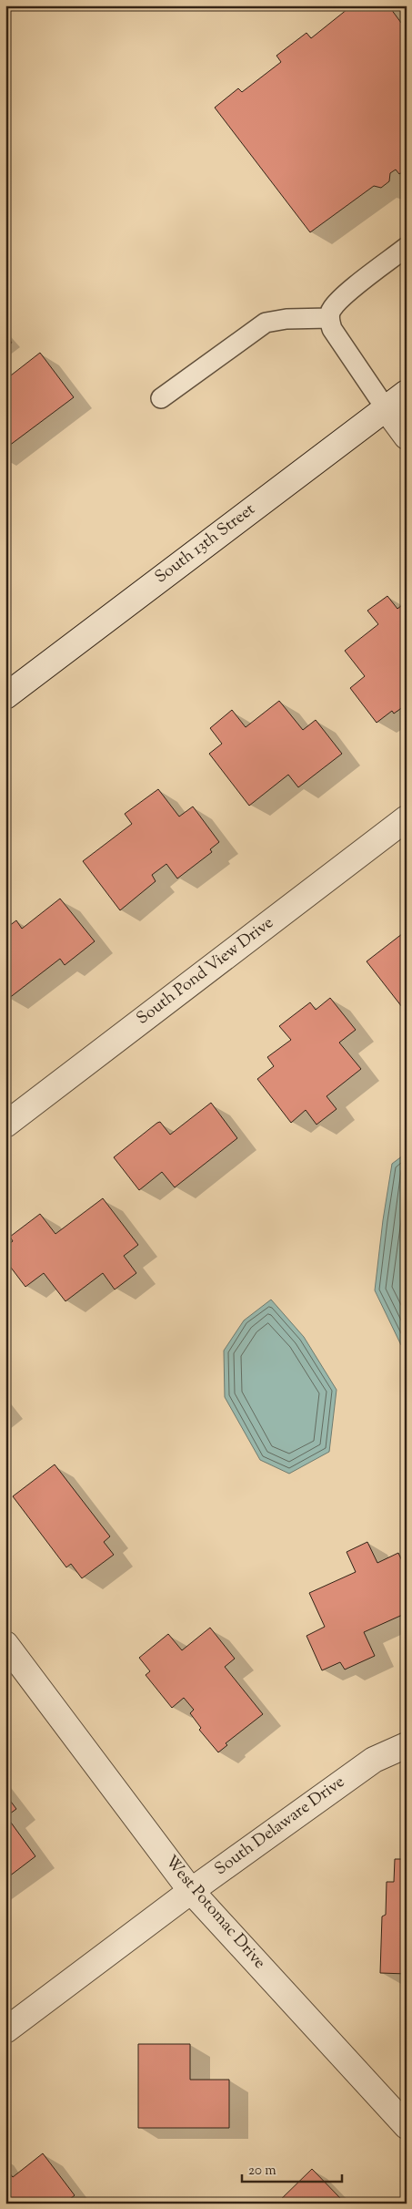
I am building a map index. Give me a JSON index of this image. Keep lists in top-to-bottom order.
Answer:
{
  "streets": {
    "street": [
      "South 13th Street",
      "South Pond View Drive",
      "South Delaware Drive",
      "West Potomac Drive"
    ]
  },
  "crossings": [
    ["South Delaware Drive", "West Potomac Drive"]
  ],
  "scale_bar": "20 m"
}
